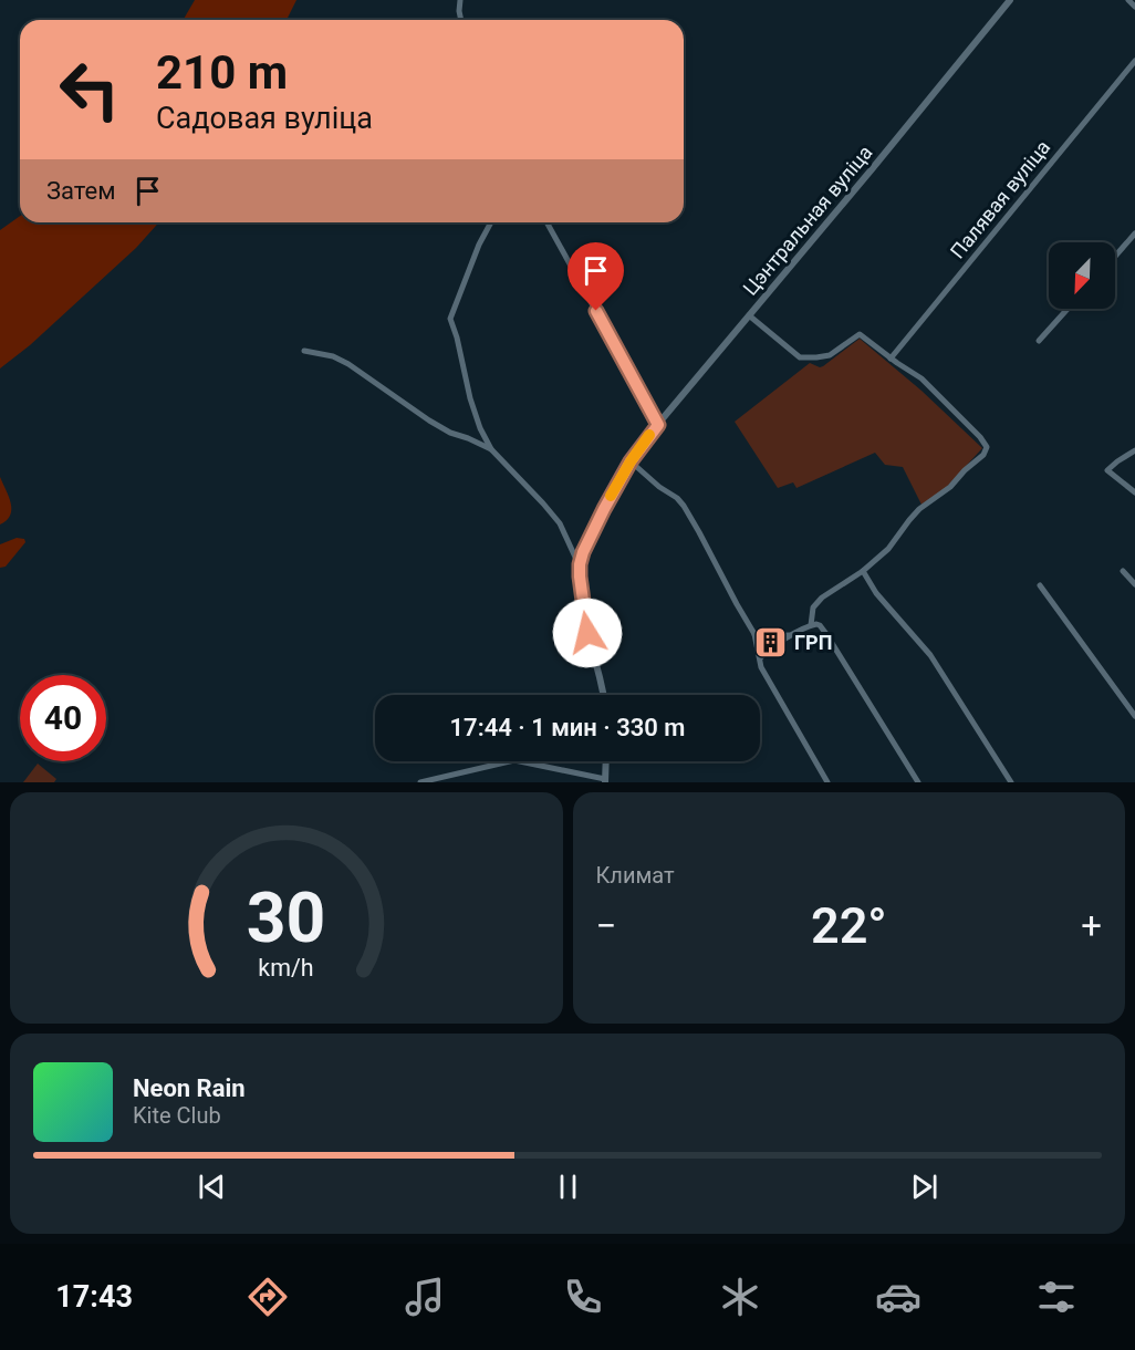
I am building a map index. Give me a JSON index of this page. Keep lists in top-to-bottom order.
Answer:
{
  "streets": {
    "street": ["Палявая вуліца", "Цэнтральная вуліца"]
  },
  "places": {
    "building": ["ГРП"]
  },
  "north": "bottom left",
  "page": {
    "turn": ["210 m", "Садовая вуліца"],
    "then": "Затем",
    "limit": "40",
    "trip": "17:44 · 1 мин · 330 m",
    "tile": "Климат",
    "heat": ["−", "22°", "+"],
    "song": ["Neon Rain", "Kite Club"],
    "tabs": "17:43",
    "gauge": ["30", "km/h"]
  }
}
